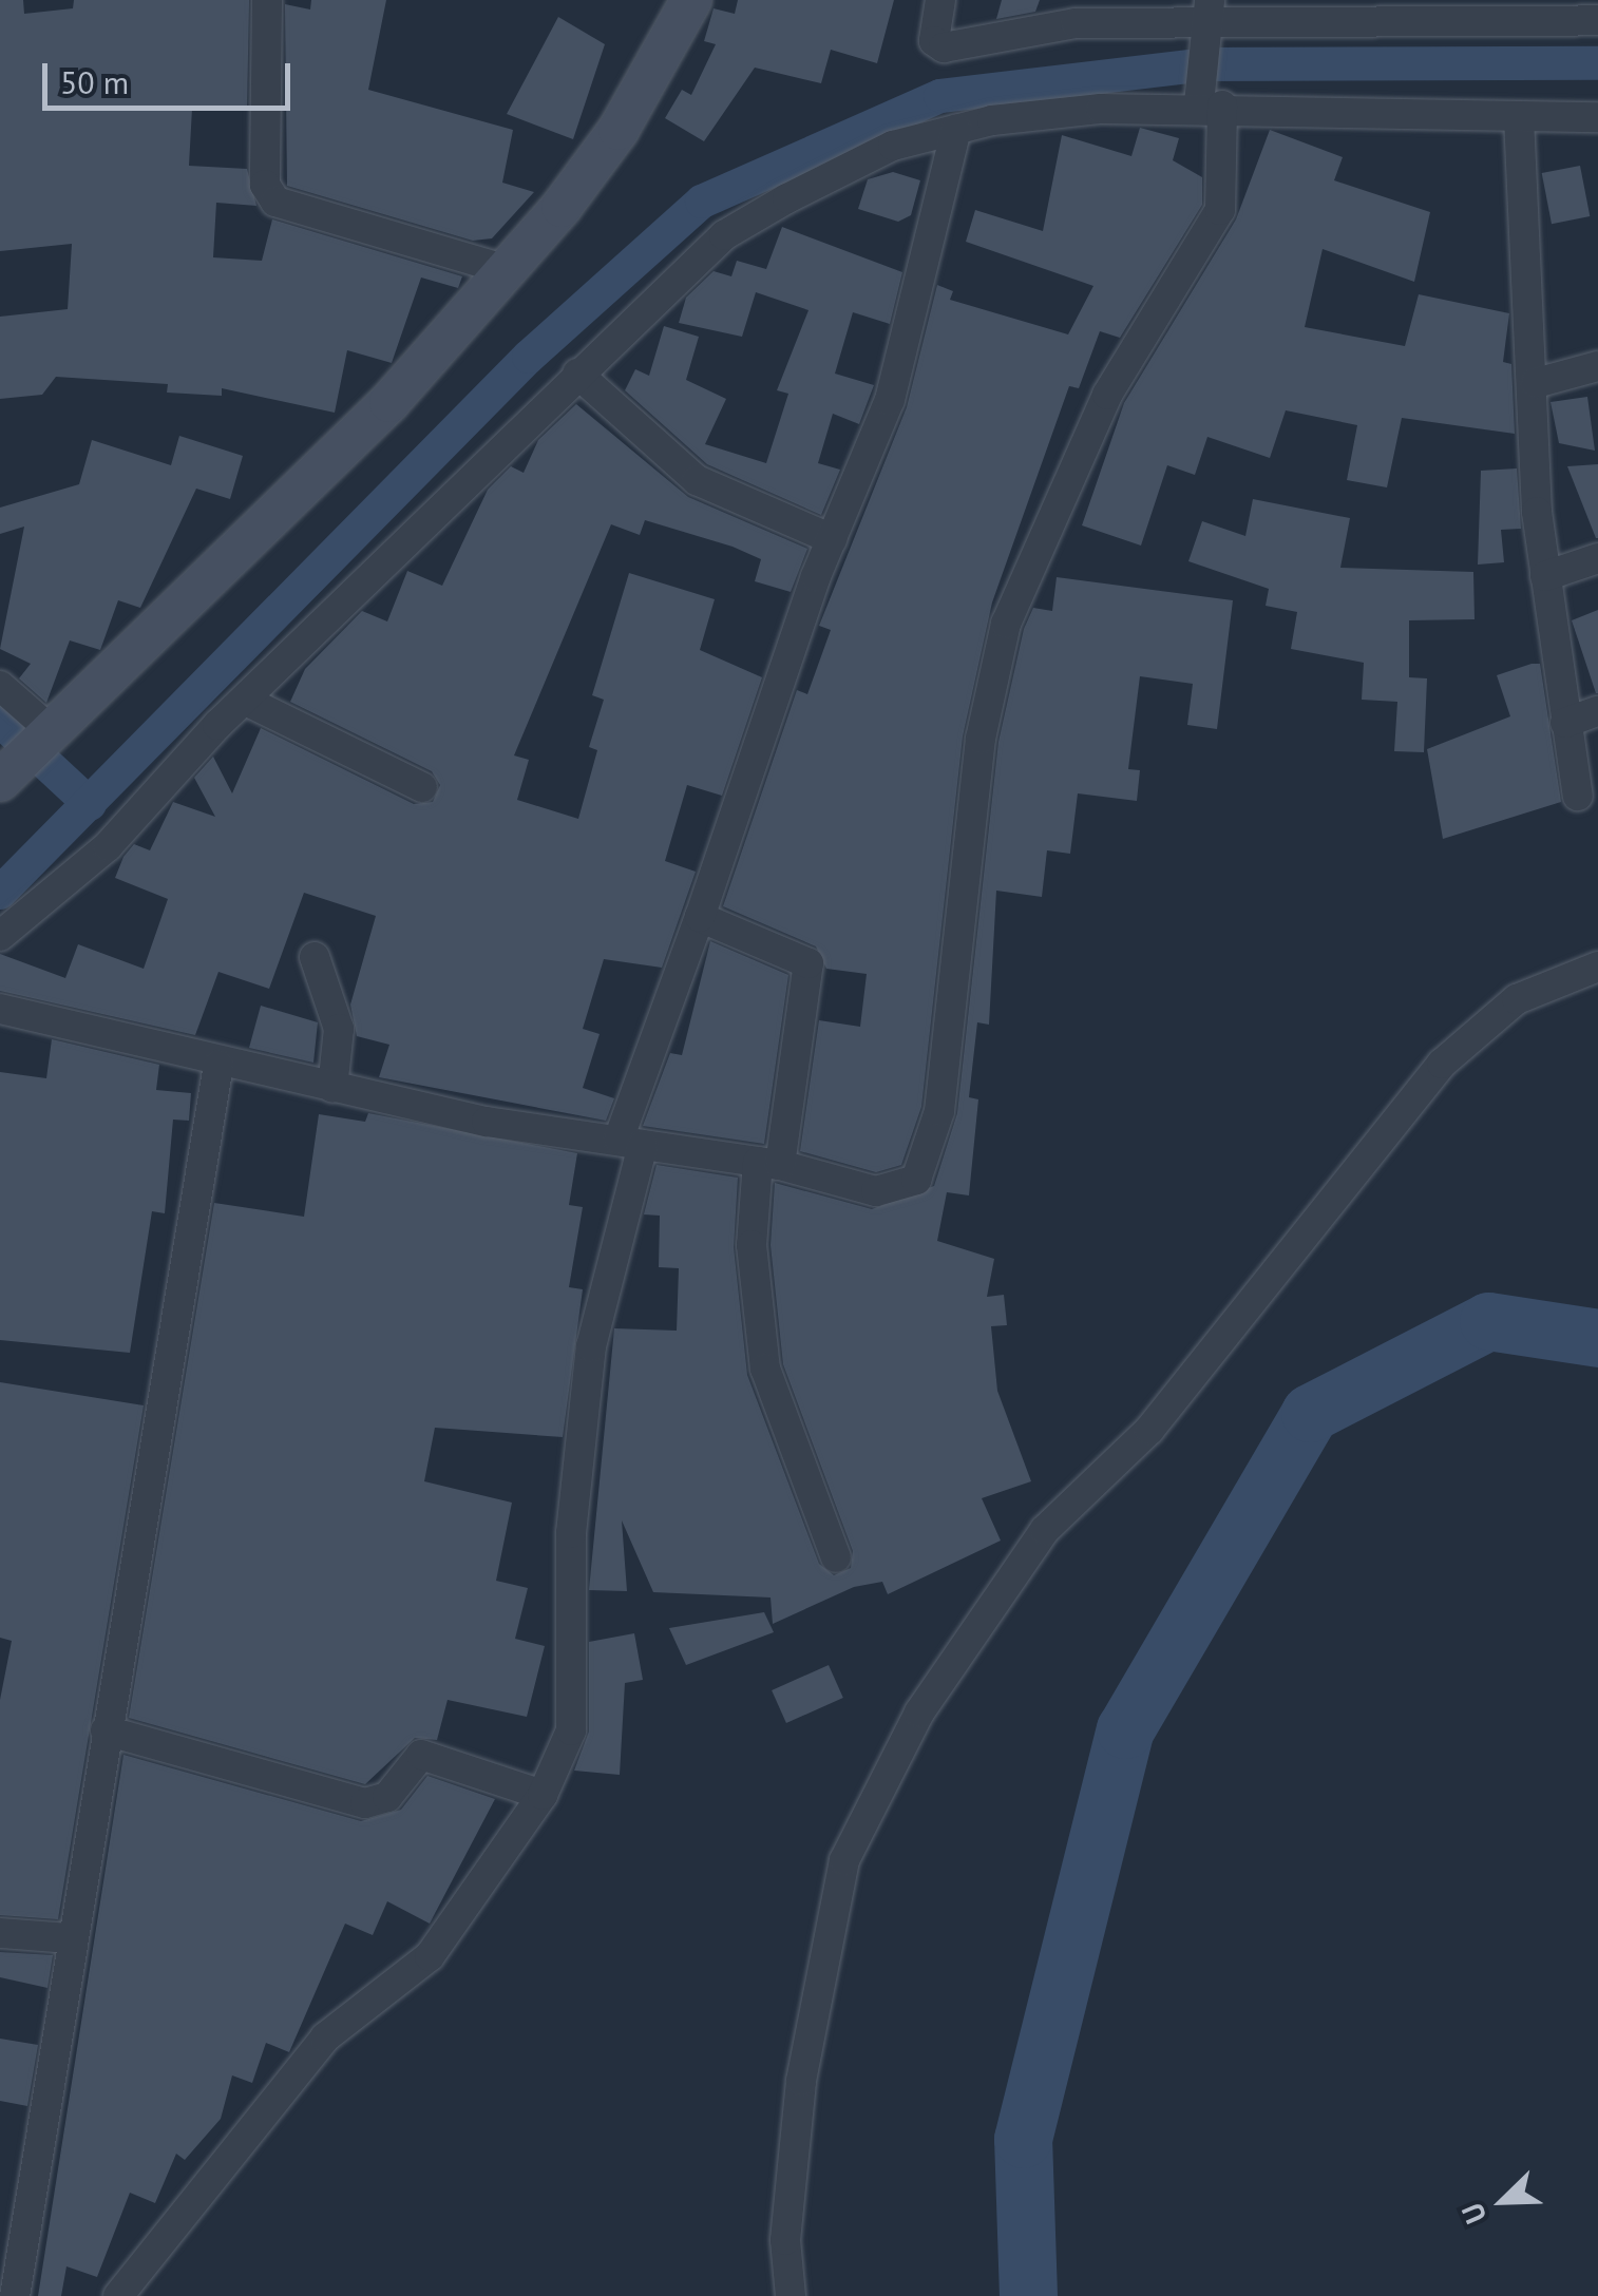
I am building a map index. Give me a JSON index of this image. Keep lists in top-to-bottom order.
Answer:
{
  "scale_bar": "50 m",
  "north": "bottom left"
}
